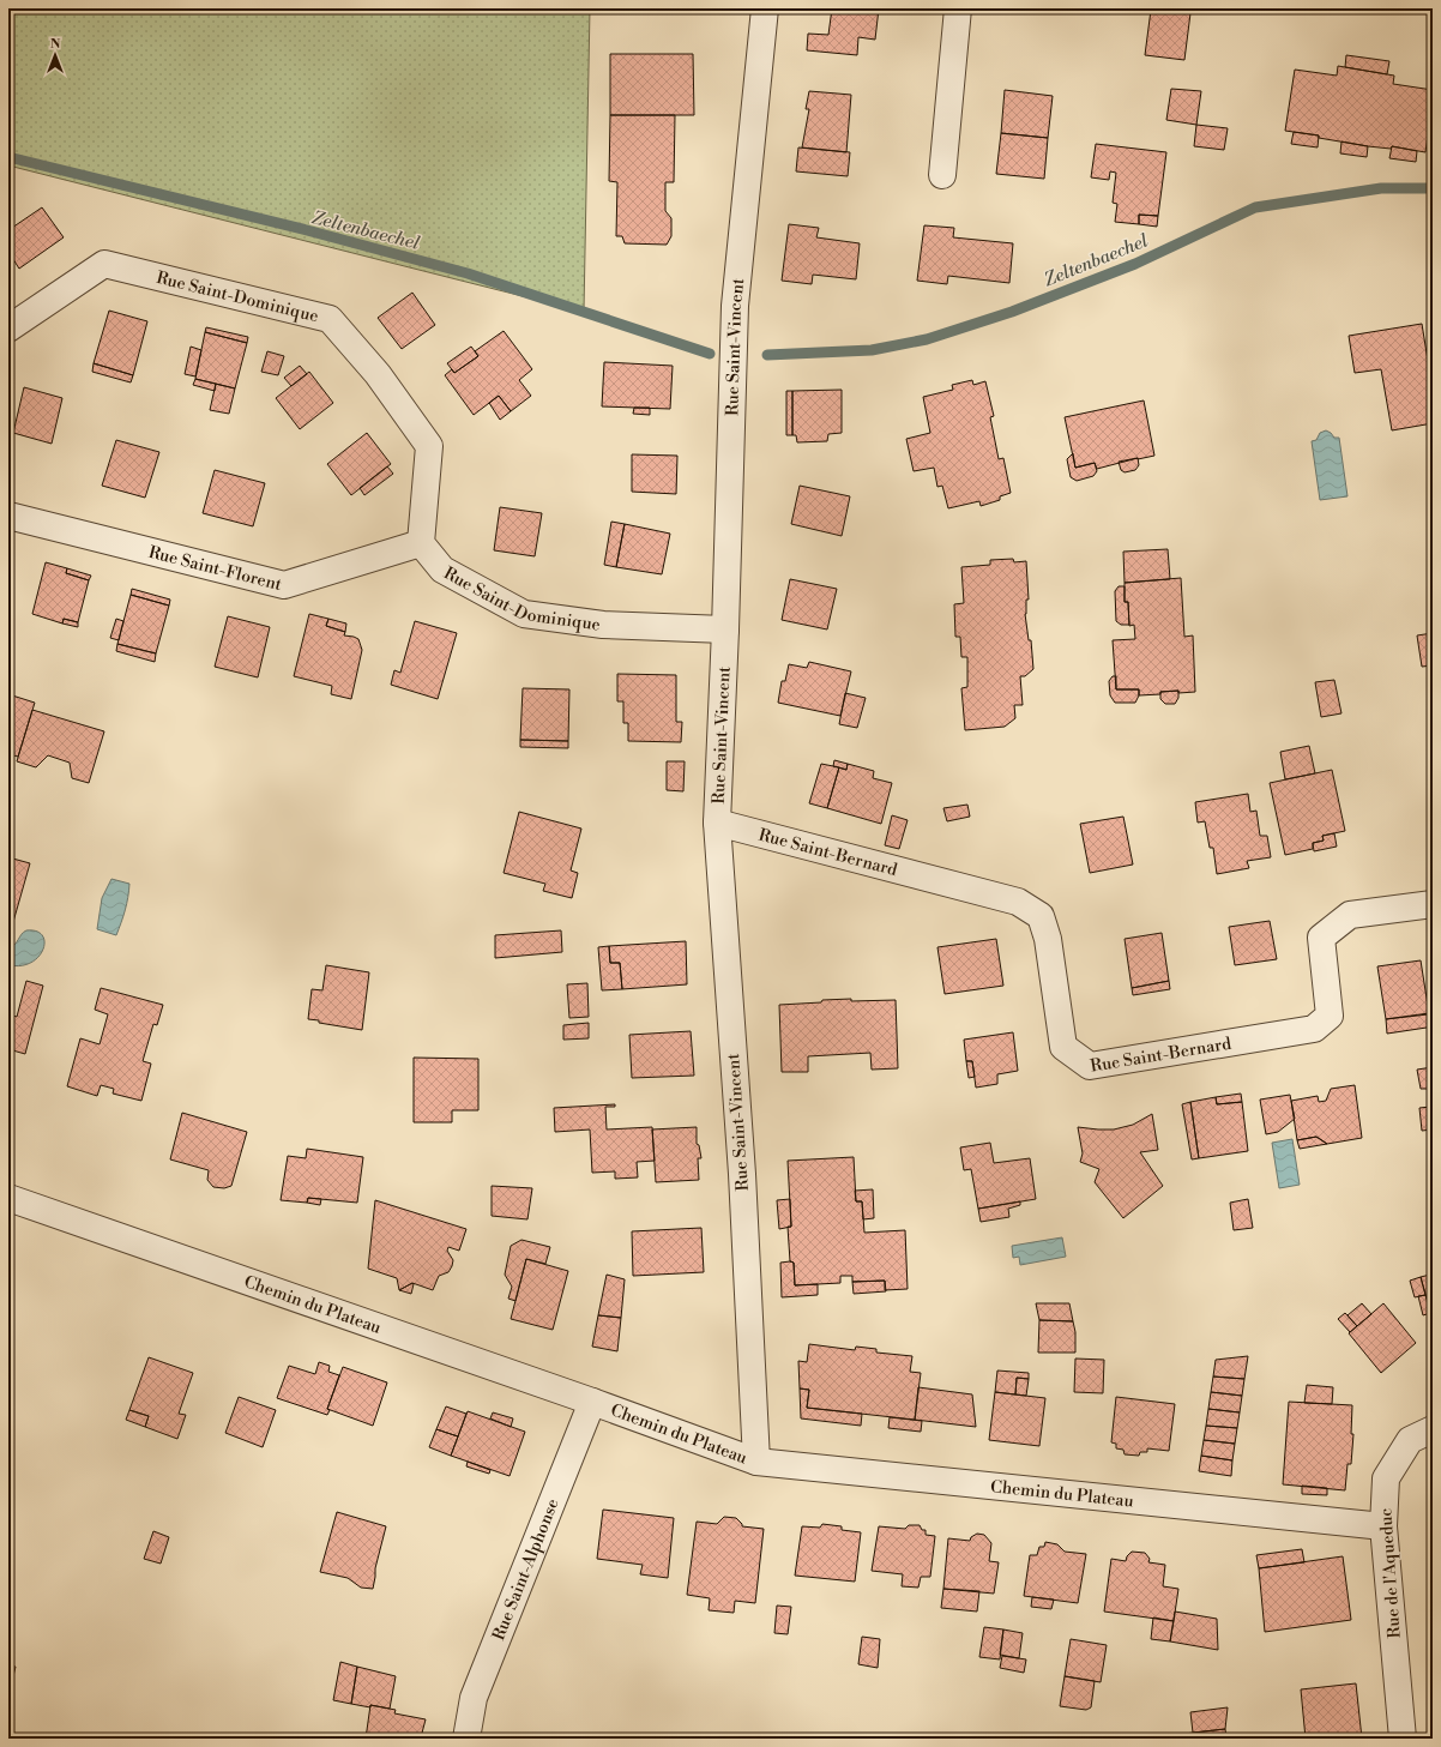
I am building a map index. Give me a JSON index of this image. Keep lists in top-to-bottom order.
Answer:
{
  "streets": {
    "street": [
      "Rue Saint-Dominique",
      "Rue Saint-Vincent",
      "Rue Saint-Florent",
      "Rue Saint-Bernard",
      "Chemin du Plateau",
      "Rue Saint-Alphonse",
      "Rue de l'Aqueduc"
    ]
  },
  "crossings": [
    ["Rue Saint-Dominique", "Rue Saint-Vincent"],
    ["Rue Saint-Dominique", "Rue Saint-Florent"],
    ["Rue Saint-Vincent", "Rue Saint-Bernard"],
    ["Rue Saint-Vincent", "Chemin du Plateau"],
    ["Chemin du Plateau", "Rue Saint-Alphonse"],
    ["Chemin du Plateau", "Rue de l'Aqueduc"]
  ],
  "water": ["Zeltenbaechel"],
  "north": "top"
}
